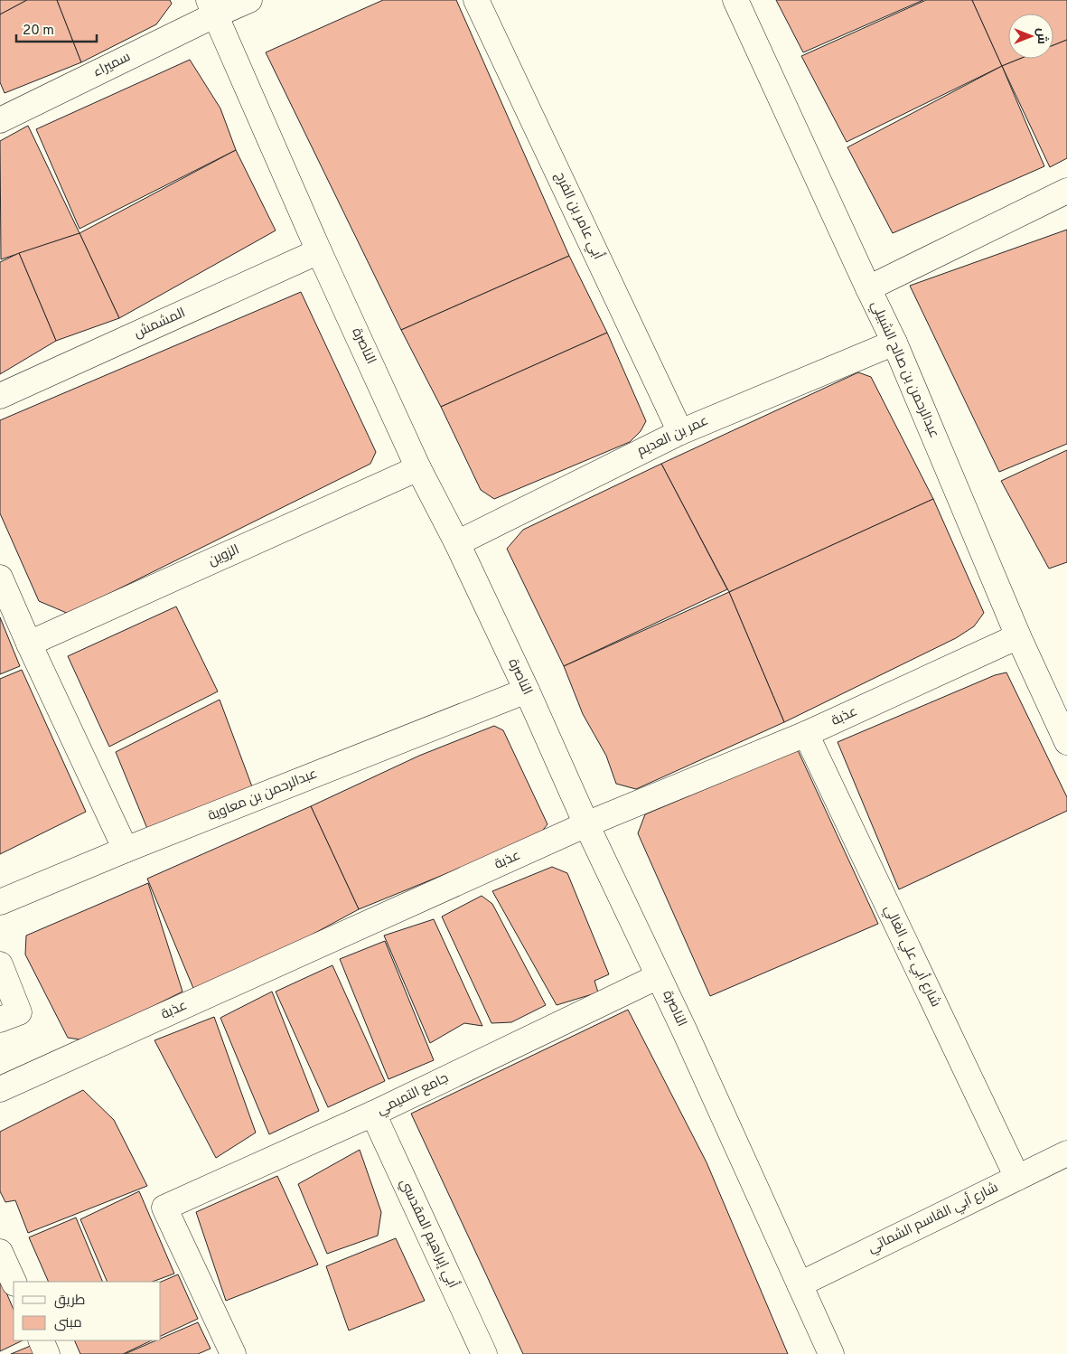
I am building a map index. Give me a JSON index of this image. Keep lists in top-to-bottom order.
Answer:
{
  "streets": {
    "street": [
      "سميراء",
      "أبي عامر بن الفرج",
      "المشمش",
      "الناصرة",
      "عبدالرحمن بن صالح الشبيلي",
      "عمر بن العديم",
      "الزوين",
      "عذبة",
      "عبدالرحمن بن معاوية",
      "شارع أبي علي الغالي",
      "جامع التميمي",
      "شارع أبي القاسم الشماتي",
      "أبي إبراهيم المقدسي"
    ]
  },
  "crossings": [
    ["سميراء", "الناصرة"],
    ["أبي عامر بن الفرج", "عمر بن العديم"],
    ["المشمش", "الناصرة"],
    ["الناصرة", "عمر بن العديم"],
    ["الناصرة", "الزوين"],
    ["الناصرة", "عذبة"],
    ["الناصرة", "عبدالرحمن بن معاوية"],
    ["الناصرة", "جامع التميمي"],
    ["الناصرة", "شارع أبي القاسم الشماتي"],
    ["عبدالرحمن بن صالح الشبيلي", "عمر بن العديم"],
    ["عبدالرحمن بن صالح الشبيلي", "عذبة"],
    ["عذبة", "شارع أبي علي الغالي"],
    ["شارع أبي علي الغالي", "شارع أبي القاسم الشماتي"],
    ["جامع التميمي", "أبي إبراهيم المقدسي"]
  ],
  "legend": ["طريق", "مبنى"],
  "scale_bar": "20 m",
  "north": "right"
}
